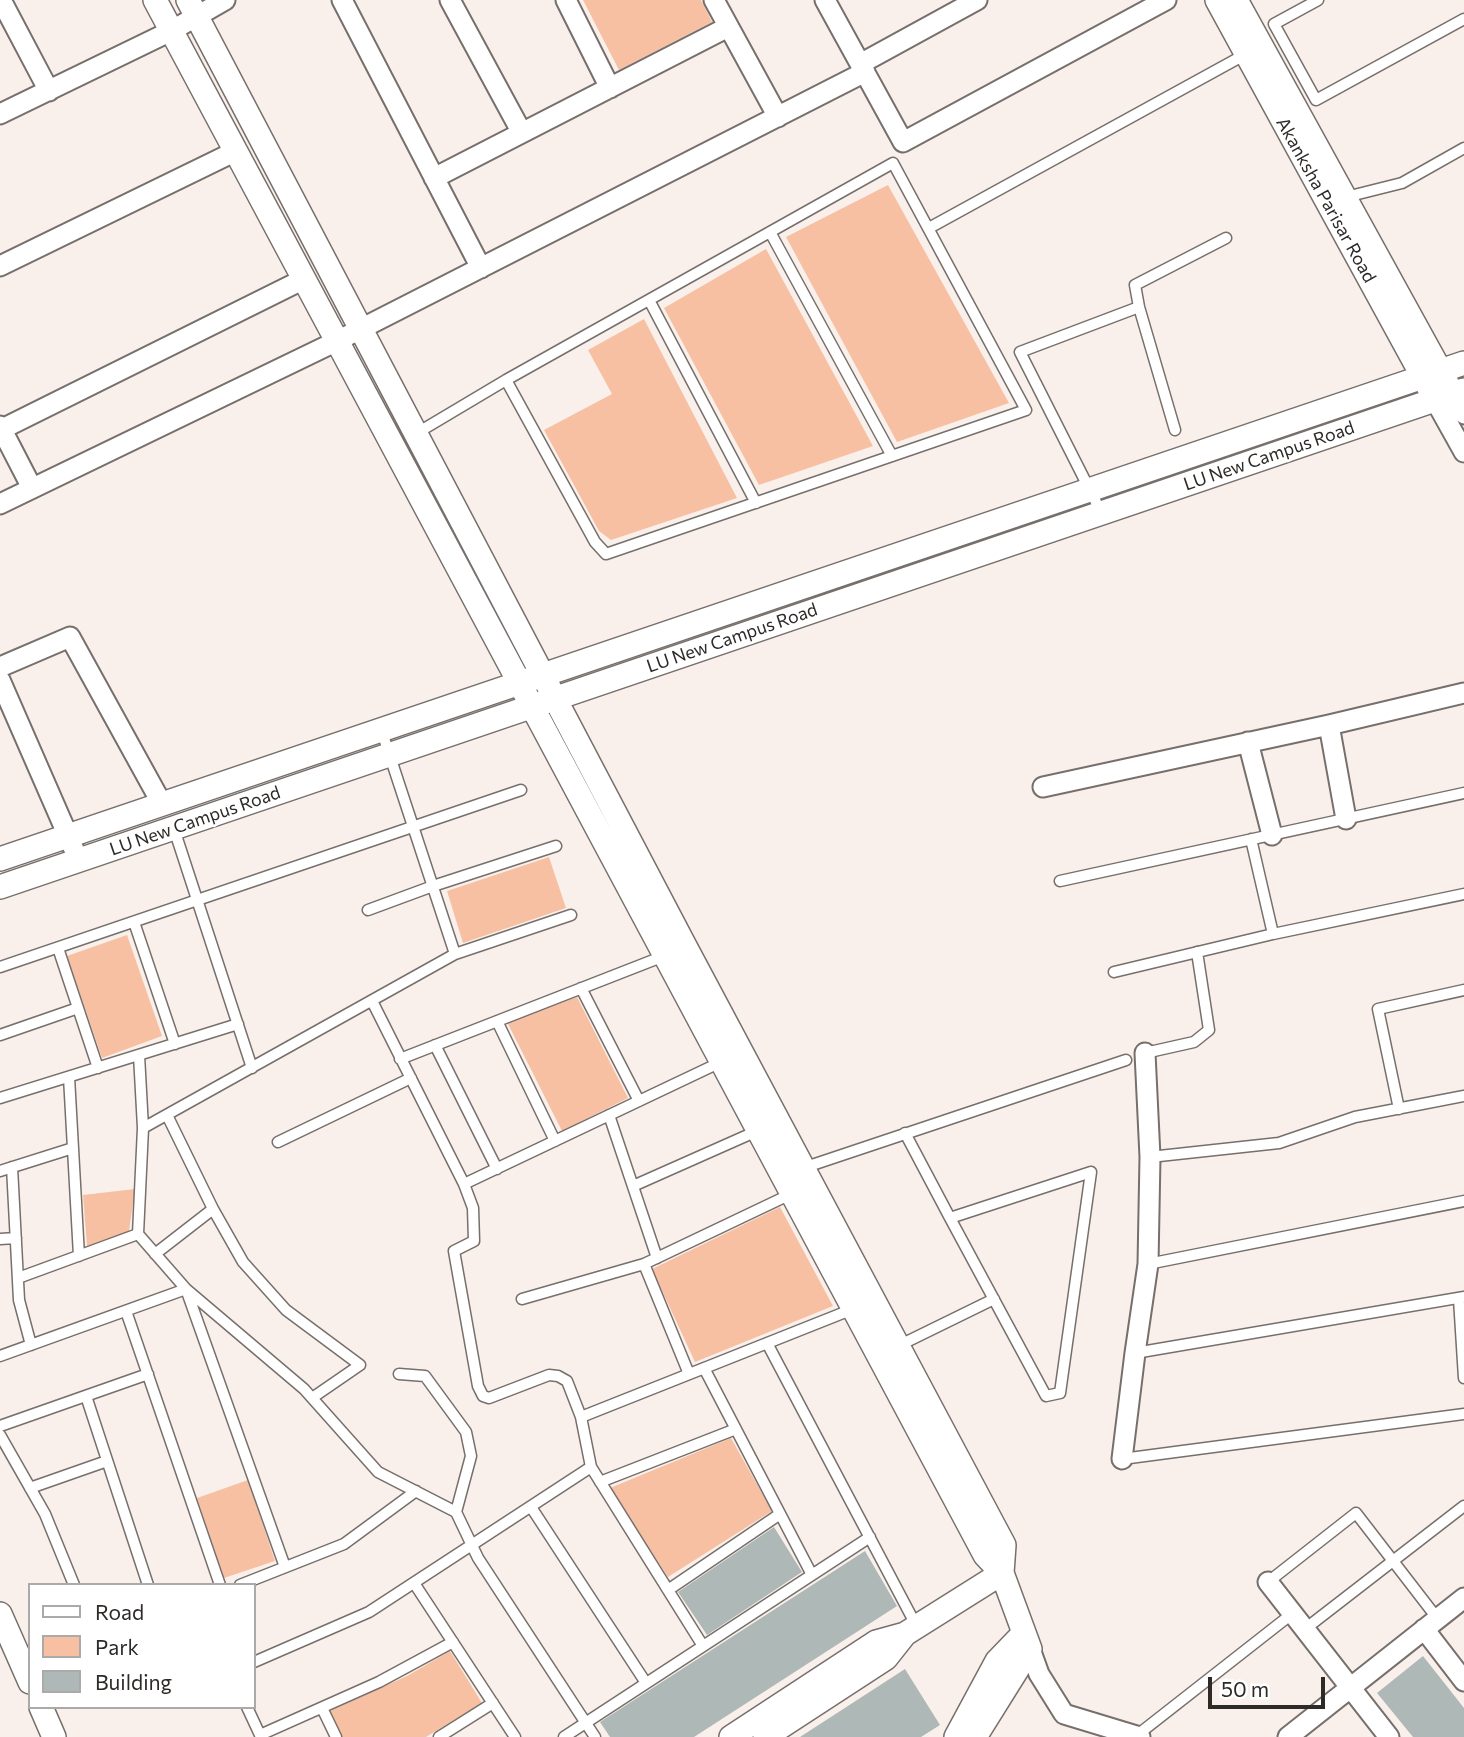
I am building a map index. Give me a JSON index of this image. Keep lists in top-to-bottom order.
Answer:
{
  "streets": {
    "street": ["Akanksha Parisar Road", "LU New Campus Road"]
  },
  "crossings": [
    ["Akanksha Parisar Road", "LU New Campus Road"]
  ],
  "legend": ["Road", "Park", "Building"],
  "scale_bar": "50 m"
}
